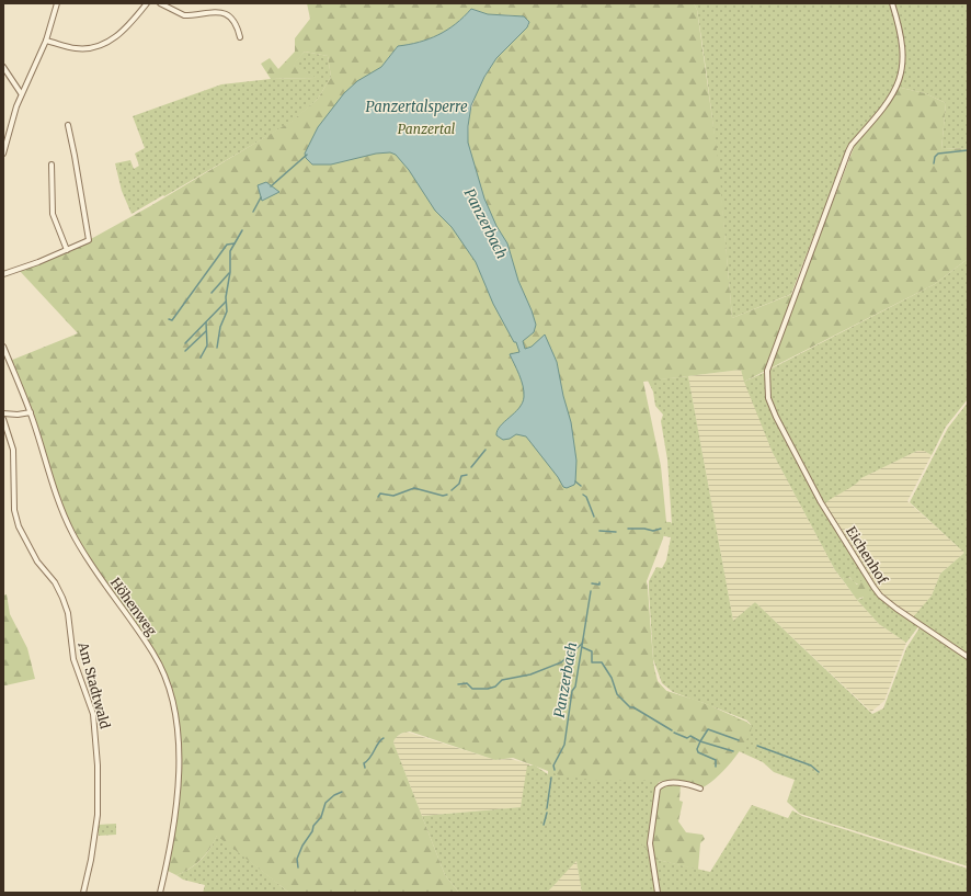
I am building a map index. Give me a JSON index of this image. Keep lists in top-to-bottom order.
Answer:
{
  "streets": {
    "street": ["Eichenhof", "Höhenweg", "Am Stadtwald"]
  },
  "water": ["Panzertalsperre", "Panzerbach"],
  "parks": ["Panzertal"]
}
